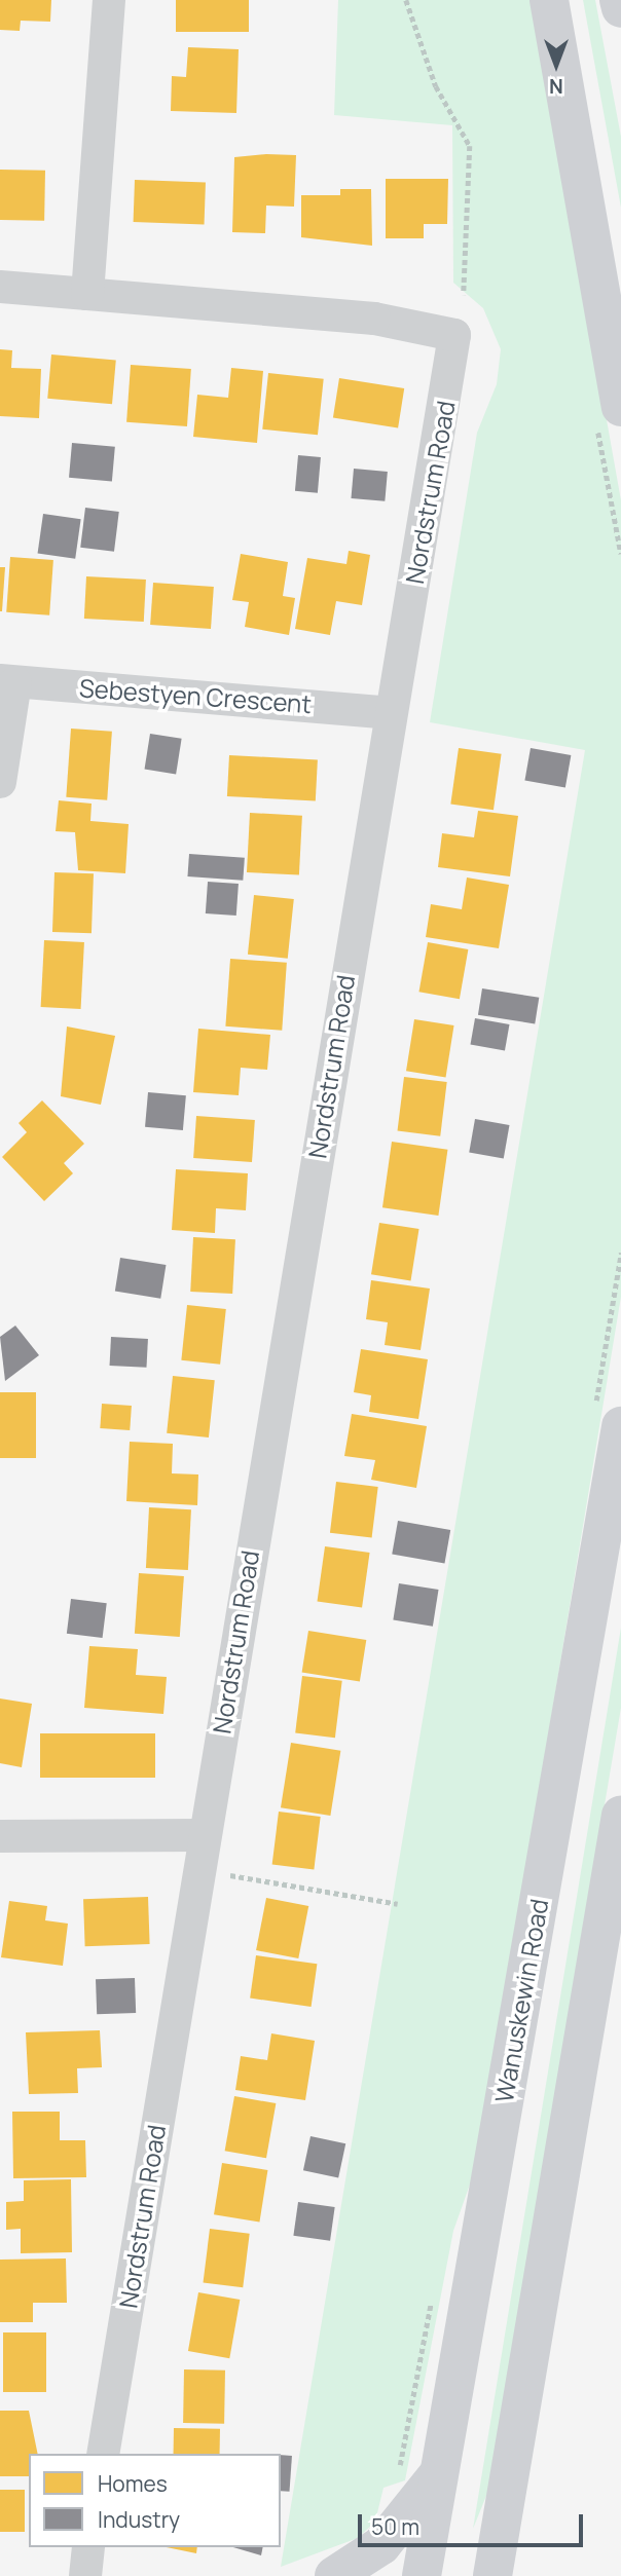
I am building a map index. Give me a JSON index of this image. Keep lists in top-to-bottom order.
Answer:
{
  "streets": {
    "main road": ["Wanuskewin Road"],
    "street": ["Nordstrum Road", "Sebestyen Crescent"]
  },
  "crossings": [
    ["Nordstrum Road", "Sebestyen Crescent"]
  ],
  "legend": ["Homes", "Industry"],
  "scale_bar": "50 m",
  "north": "bottom"
}
